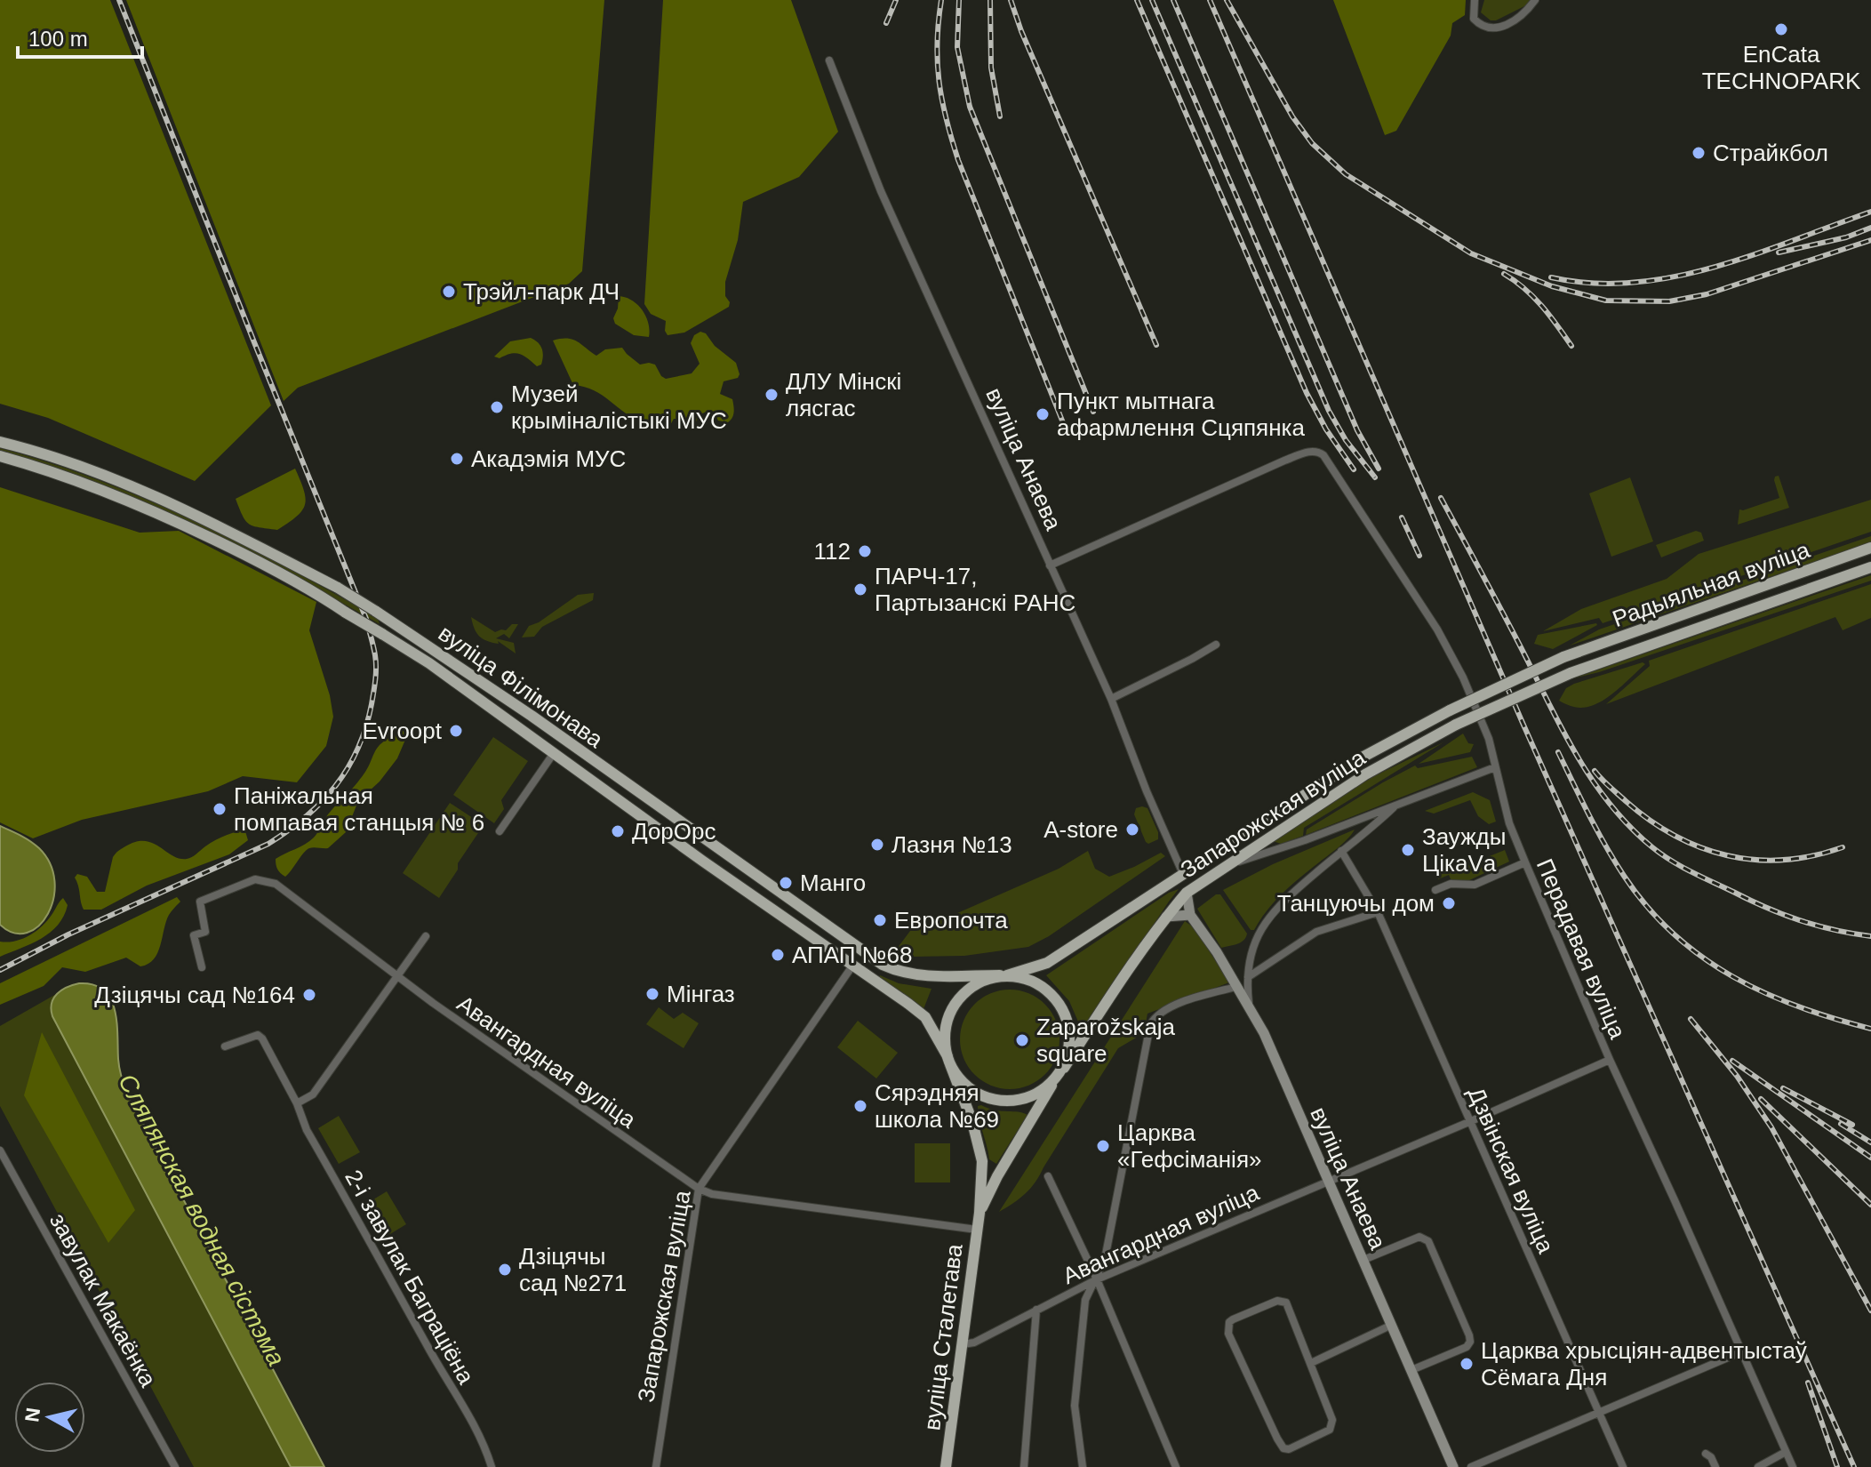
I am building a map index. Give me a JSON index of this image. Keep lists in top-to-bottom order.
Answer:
{
  "streets": {
    "main road": [
      "Радыяльная вуліца",
      "вуліца Філімонава",
      "Запарожская вуліца",
      "вуліца Сталетава"
    ],
    "street": [
      "вуліца Анаева",
      "Перадавая вуліца",
      "Авангардная вуліца",
      "Дзвінская вуліца",
      "2-і завулак Баграціёна",
      "завулак Макаёнка"
    ]
  },
  "crossings": [
    ["вуліца Анаева", "Запарожская вуліца"],
    ["вуліца Анаева", "Перадавая вуліца"],
    ["вуліца Анаева", "Авангардная вуліца"],
    ["Радыяльная вуліца", "Запарожская вуліца"],
    ["вуліца Філімонава", "Запарожская вуліца"],
    ["Запарожская вуліца", "Авангардная вуліца"],
    ["Перадавая вуліца", "Авангардная вуліца"],
    ["Авангардная вуліца", "Дзвінская вуліца"],
    ["Авангардная вуліца", "вуліца Сталетава"]
  ],
  "water": ["Сляпянская водная сістэма"],
  "places": [
    "EnCata TECHNOPARK",
    "Страйкбол",
    "Трэйл-парк ДЧ",
    "ДЛУ Мінскі лясгас",
    "Музей крыміналістыкі МУС",
    "Пункт мытнага афармлення Сцяпянка",
    "Акадэмія МУС",
    "112",
    "ПАРЧ-17, Партызанскі РАНС",
    "Evroopt",
    "Паніжальная помпавая станцыя № 6",
    "А-store",
    "ДорОрс",
    "Лазня №13",
    "Заужды ЦікаVа",
    "Манго",
    "Танцуючы дом",
    "Европочта",
    "АПАП №68",
    "Мінгаз",
    "Дзіцячы сад №164",
    "Zaparožskaja square",
    "Сярэдняя школа №69",
    "Царква «Гефсіманія»",
    "Дзіцячы сад №271",
    "Царква хрысціян-адвентыстаў Сёмага Дня"
  ],
  "scale_bar": "100 m",
  "north": "left"
}
